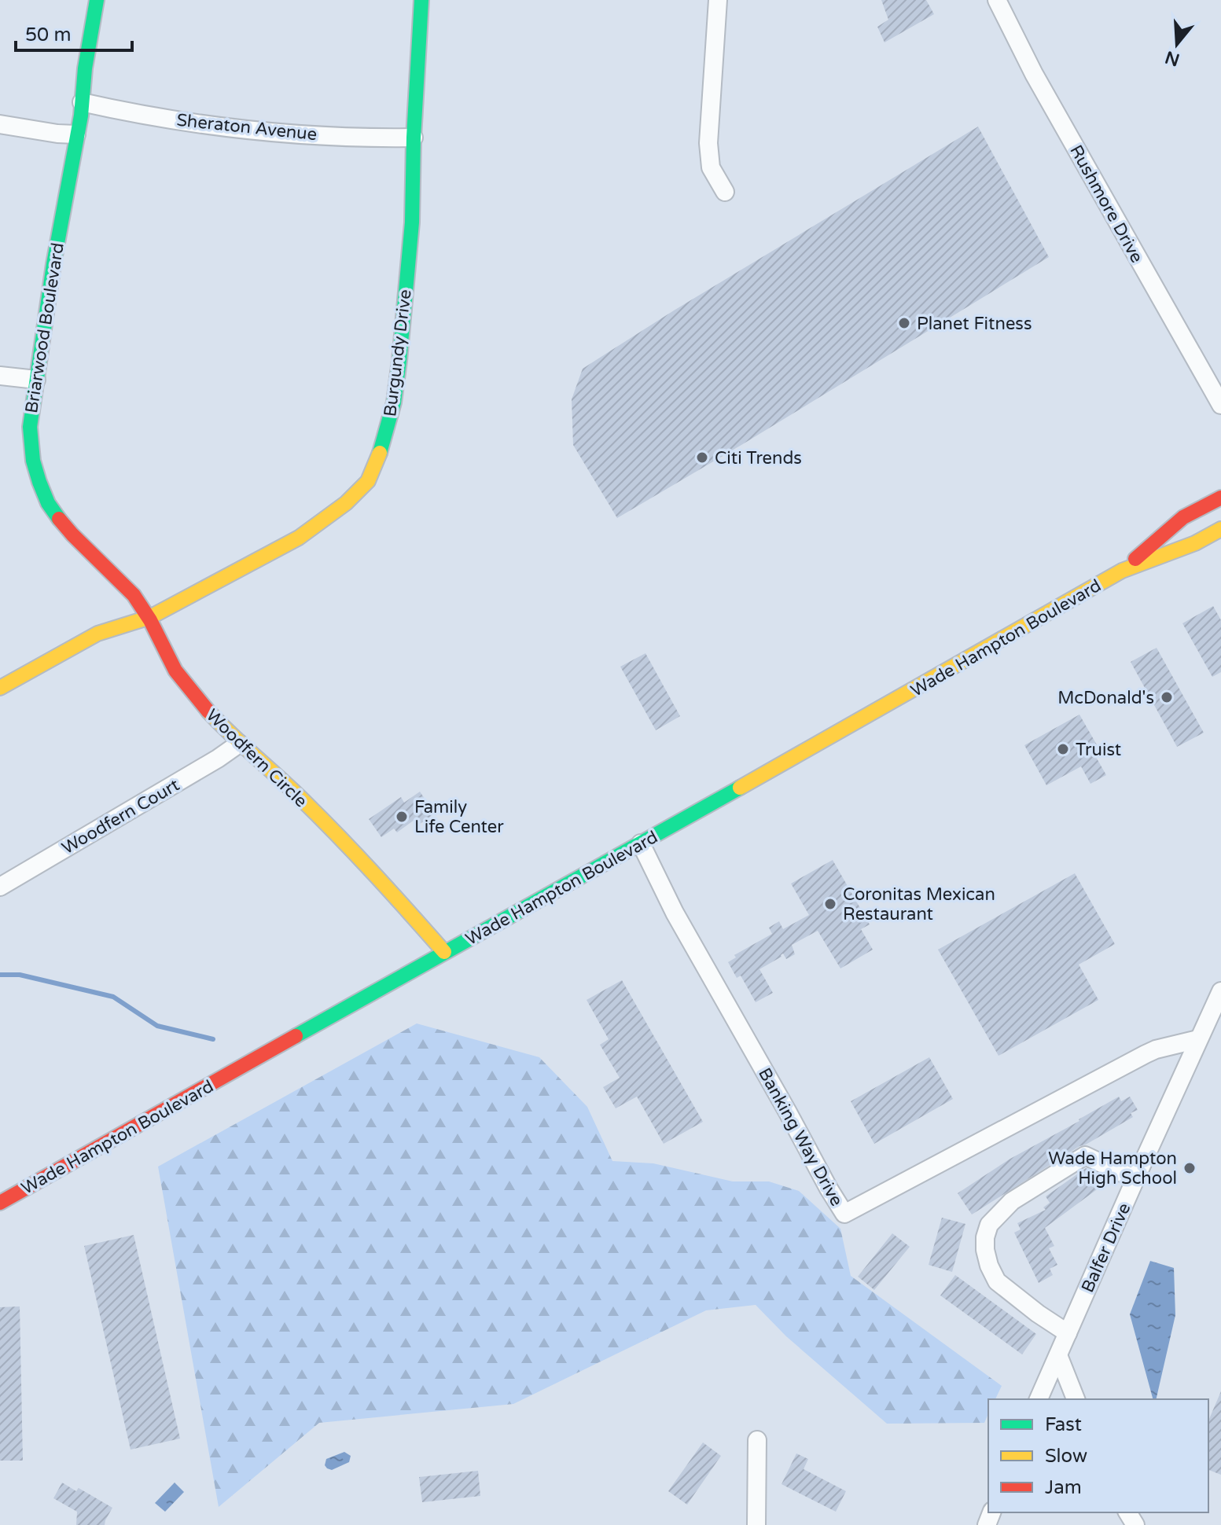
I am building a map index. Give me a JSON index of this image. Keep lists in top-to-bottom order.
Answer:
{
  "streets": {
    "street": [
      "Sheraton Avenue",
      "Rushmore Drive",
      "Briarwood Boulevard",
      "Burgundy Drive",
      "Wade Hampton Boulevard",
      "Woodfern Circle",
      "Woodfern Court",
      "Banking Way Drive",
      "Balfer Drive"
    ]
  },
  "crossings": [
    ["Sheraton Avenue", "Briarwood Boulevard"],
    ["Sheraton Avenue", "Burgundy Drive"],
    ["Briarwood Boulevard", "Burgundy Drive"],
    ["Briarwood Boulevard", "Woodfern Circle"],
    ["Burgundy Drive", "Woodfern Circle"],
    ["Wade Hampton Boulevard", "Woodfern Circle"],
    ["Wade Hampton Boulevard", "Banking Way Drive"],
    ["Woodfern Circle", "Woodfern Court"],
    ["Banking Way Drive", "Balfer Drive"]
  ],
  "places": [
    "Planet Fitness",
    "Citi Trends",
    "McDonald's",
    "Truist",
    "Family Life Center",
    "Coronitas Mexican Restaurant",
    "Wade Hampton High School"
  ],
  "legend": ["Fast", "Slow", "Jam"],
  "scale_bar": "50 m",
  "north": "bottom"
}
